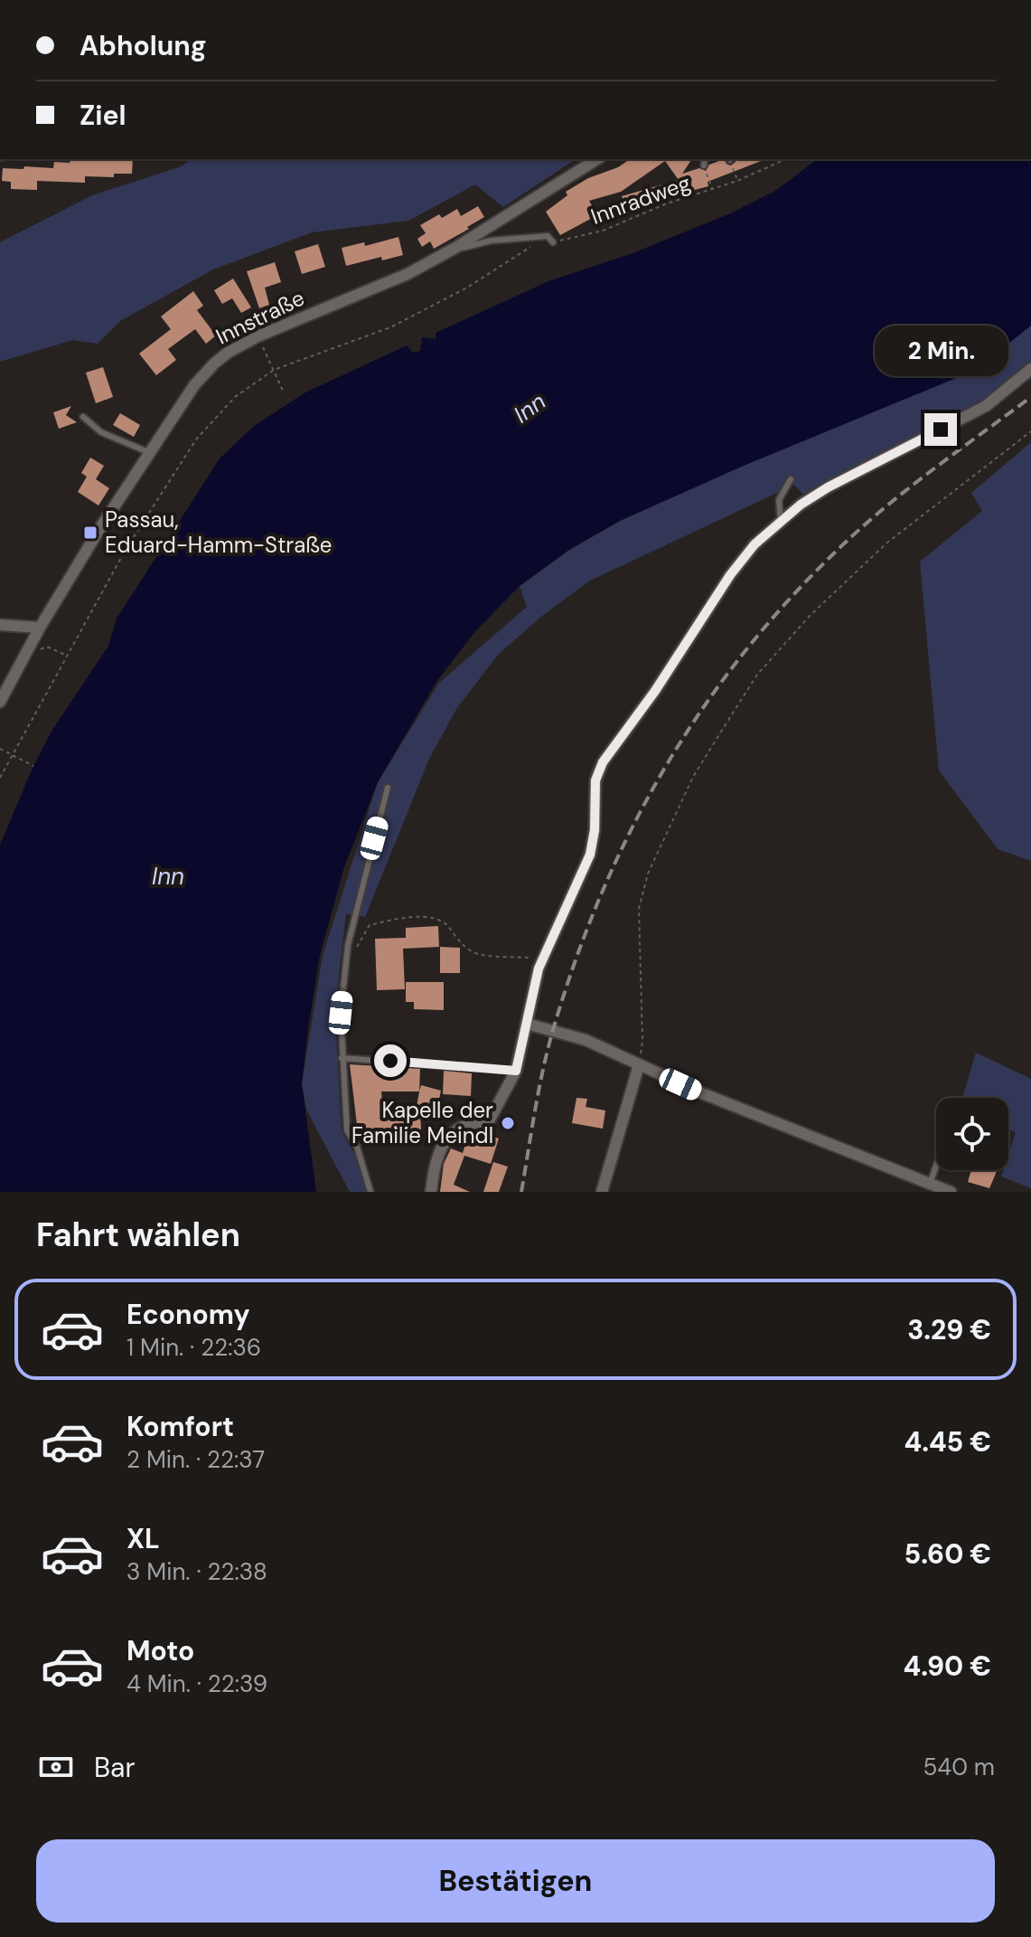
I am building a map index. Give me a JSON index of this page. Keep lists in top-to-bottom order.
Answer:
{
  "streets": {
    "street": ["Innstraße"],
    "path": ["Innradweg"]
  },
  "water": ["Inn"],
  "places": {
    "transit": ["Passau, Eduard-Hamm-Straße"],
    "other": ["Kapelle der Familie Meindl"]
  },
  "page": {
    "banner": ["Abholung", "Ziel"],
    "bubble": "2 Min.",
    "heading": "Fahrt wählen",
    "list": [
      {
        "name": "Economy",
        "note": "1 Min. · 22:36",
        "value": "3.29 €"
      },
      {
        "name": "Komfort",
        "note": "2 Min. · 22:37",
        "value": "4.45 €"
      },
      {
        "name": "XL",
        "note": "3 Min. · 22:38",
        "value": "5.60 €"
      },
      {
        "name": "Moto",
        "note": "4 Min. · 22:39",
        "value": "4.90 €"
      }
    ],
    "pay": ["Bar", "540 m"],
    "buttons": "Bestätigen"
  }
}
